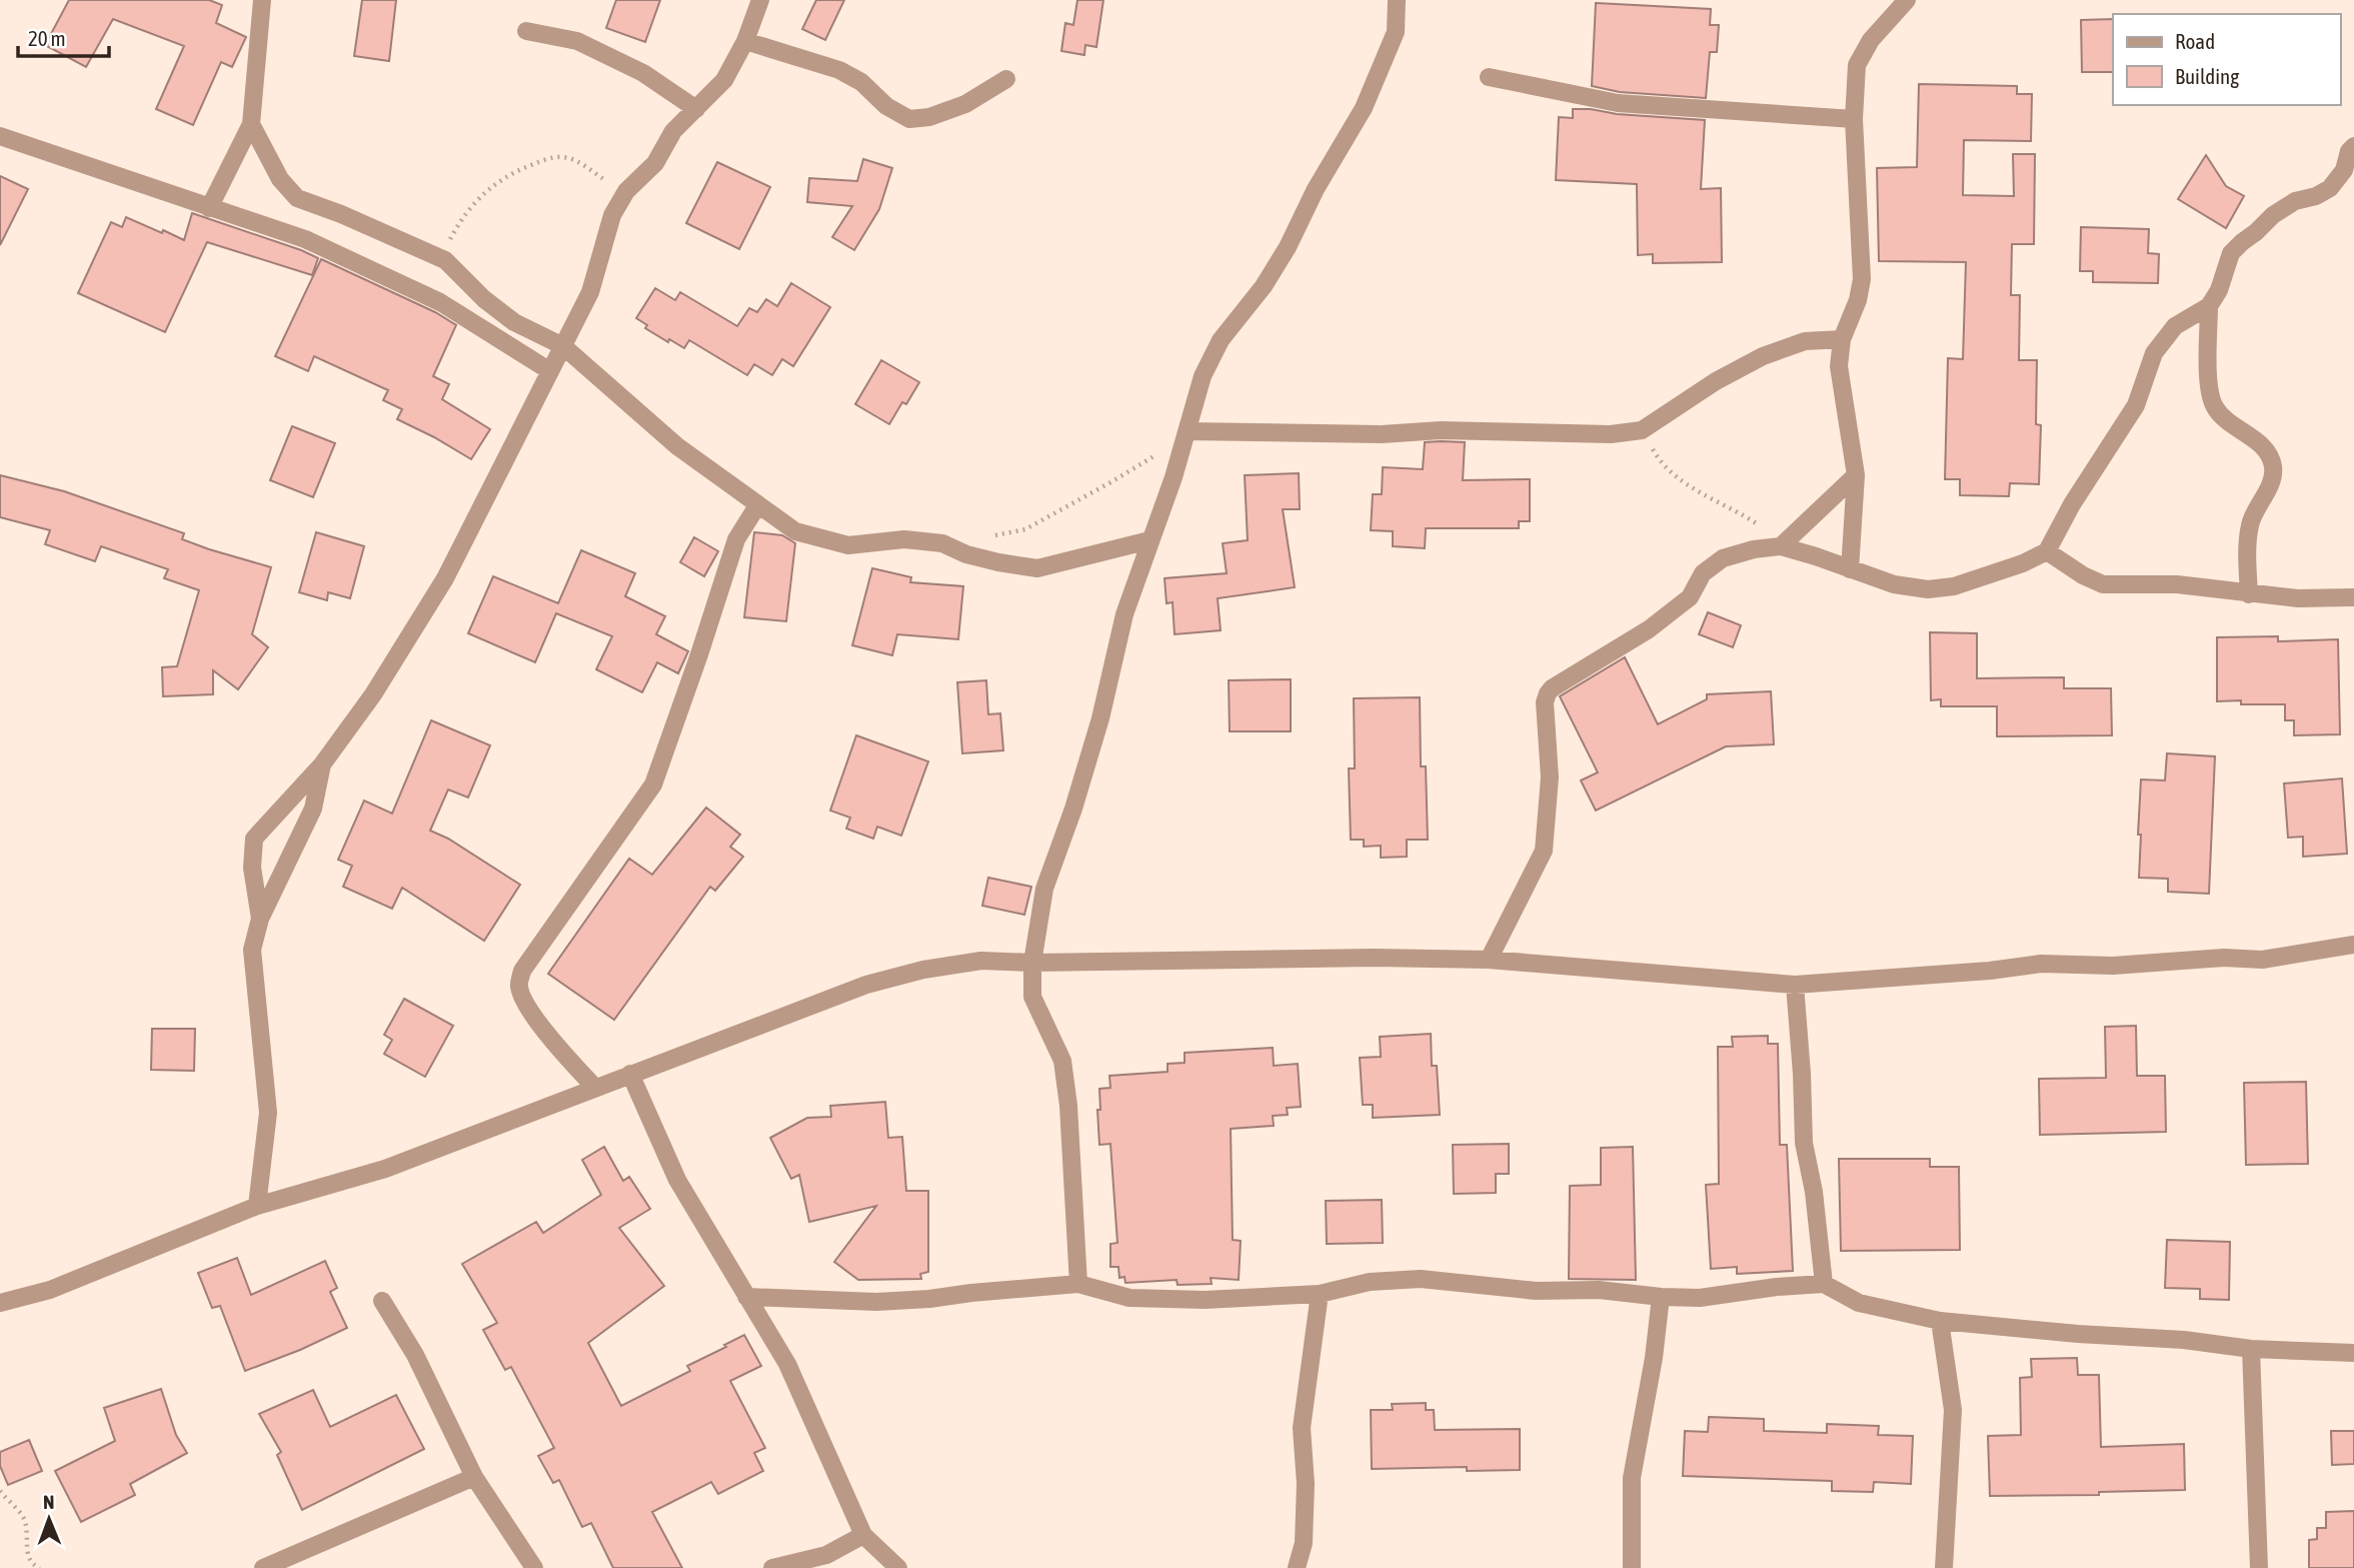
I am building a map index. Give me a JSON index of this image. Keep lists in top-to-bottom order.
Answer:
{
  "legend": ["Road", "Building"],
  "scale_bar": "20 m",
  "north": "top"
}
